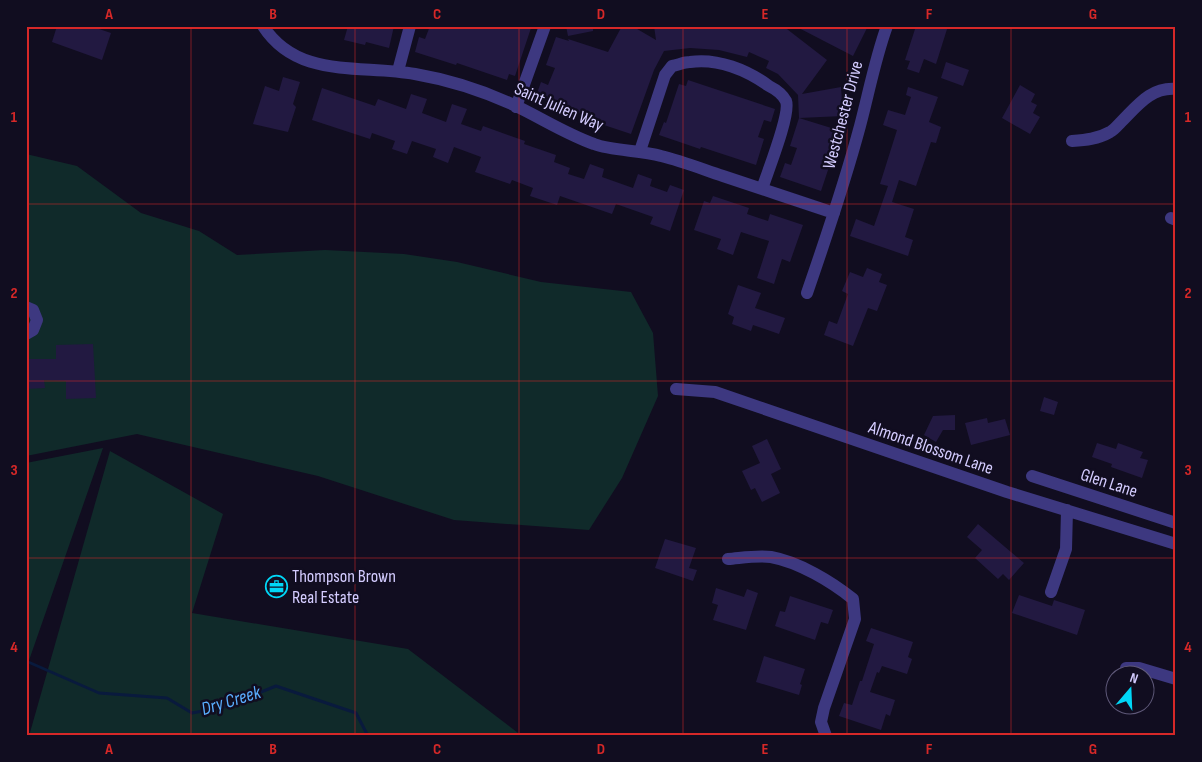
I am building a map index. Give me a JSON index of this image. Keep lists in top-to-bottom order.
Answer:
{
  "streets": {
    "street": [
      "Saint Julien Way",
      "Westchester Drive",
      "Almond Blossom Lane",
      "Glen Lane"
    ]
  },
  "crossings": [
    ["Saint Julien Way", "Westchester Drive"]
  ],
  "water": ["Dry Creek"],
  "places": {
    "office": ["Thompson Brown Real Estate"]
  },
  "north": "top",
  "grid": {
    "columns": [
      "A",
      "B",
      "C",
      "D",
      "E",
      "F",
      "G"
    ],
    "rows": [
      "1",
      "2",
      "3",
      "4"
    ]
  }
}
